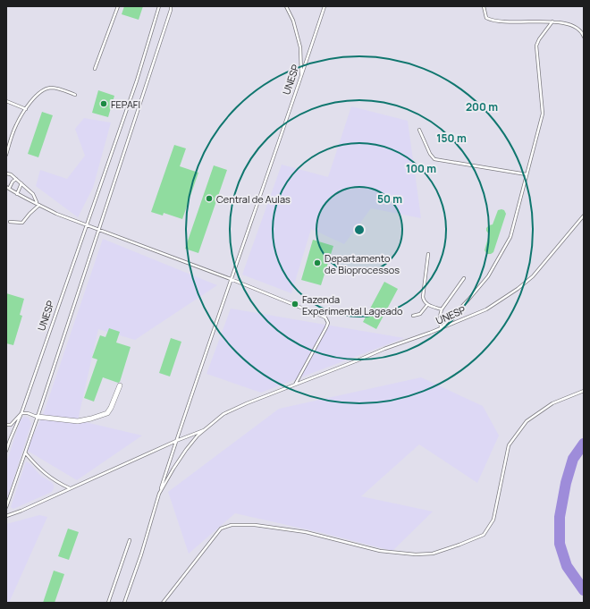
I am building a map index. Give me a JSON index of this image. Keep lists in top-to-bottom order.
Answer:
{
  "streets": {
    "lane": ["UNESP"]
  },
  "places": [
    "FEPAFI",
    "Central de Aulas",
    "Departamento de Bioprocessos",
    "Fazenda Experimental Lageado"
  ],
  "rings": [
    "200 m",
    "150 m",
    "100 m",
    "50 m"
  ]
}
